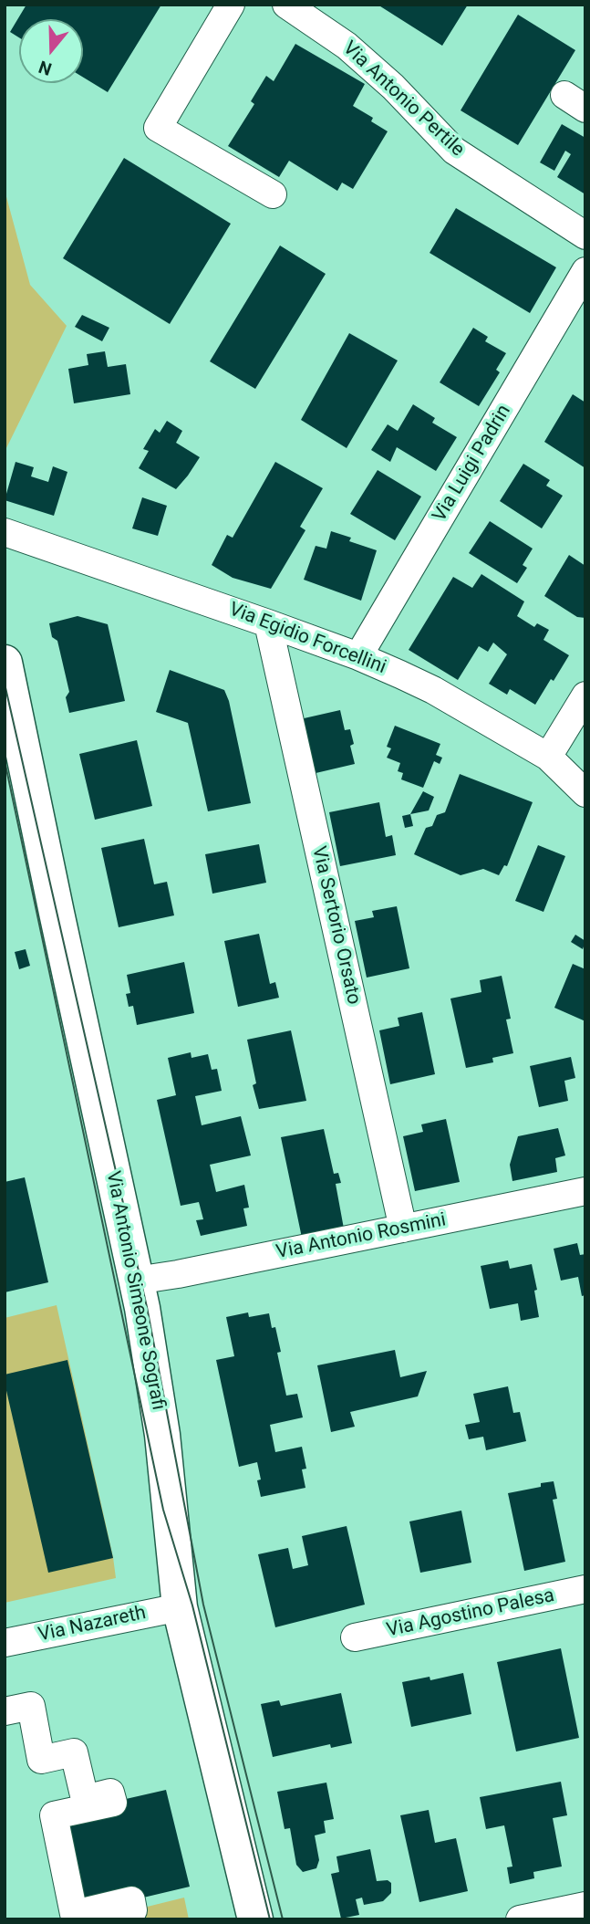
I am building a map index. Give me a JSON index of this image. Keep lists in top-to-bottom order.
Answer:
{
  "streets": {
    "street": [
      "Via Antonio Pertile",
      "Via Luigi Padrin",
      "Via Egidio Forcellini",
      "Via Sertorio Orsato",
      "Via Antonio Rosmini",
      "Via Antonio Simeone Sografi",
      "Via Agostino Palesa",
      "Via Nazareth"
    ]
  },
  "crossings": [
    ["Via Luigi Padrin", "Via Egidio Forcellini"],
    ["Via Egidio Forcellini", "Via Sertorio Orsato"],
    ["Via Sertorio Orsato", "Via Antonio Rosmini"],
    ["Via Antonio Rosmini", "Via Antonio Simeone Sografi"],
    ["Via Antonio Simeone Sografi", "Via Nazareth"]
  ],
  "north": "bottom"
}
